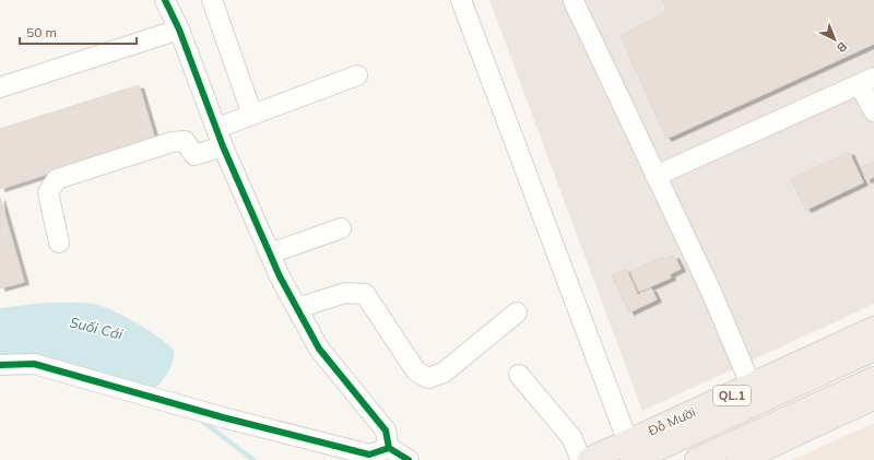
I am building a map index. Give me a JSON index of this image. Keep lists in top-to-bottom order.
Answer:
{
  "streets": {
    "highway": ["QL.1", "Đỗ Mười"]
  },
  "water": ["Suối Cái"],
  "scale_bar": "50 m",
  "north": "bottom right"
}
